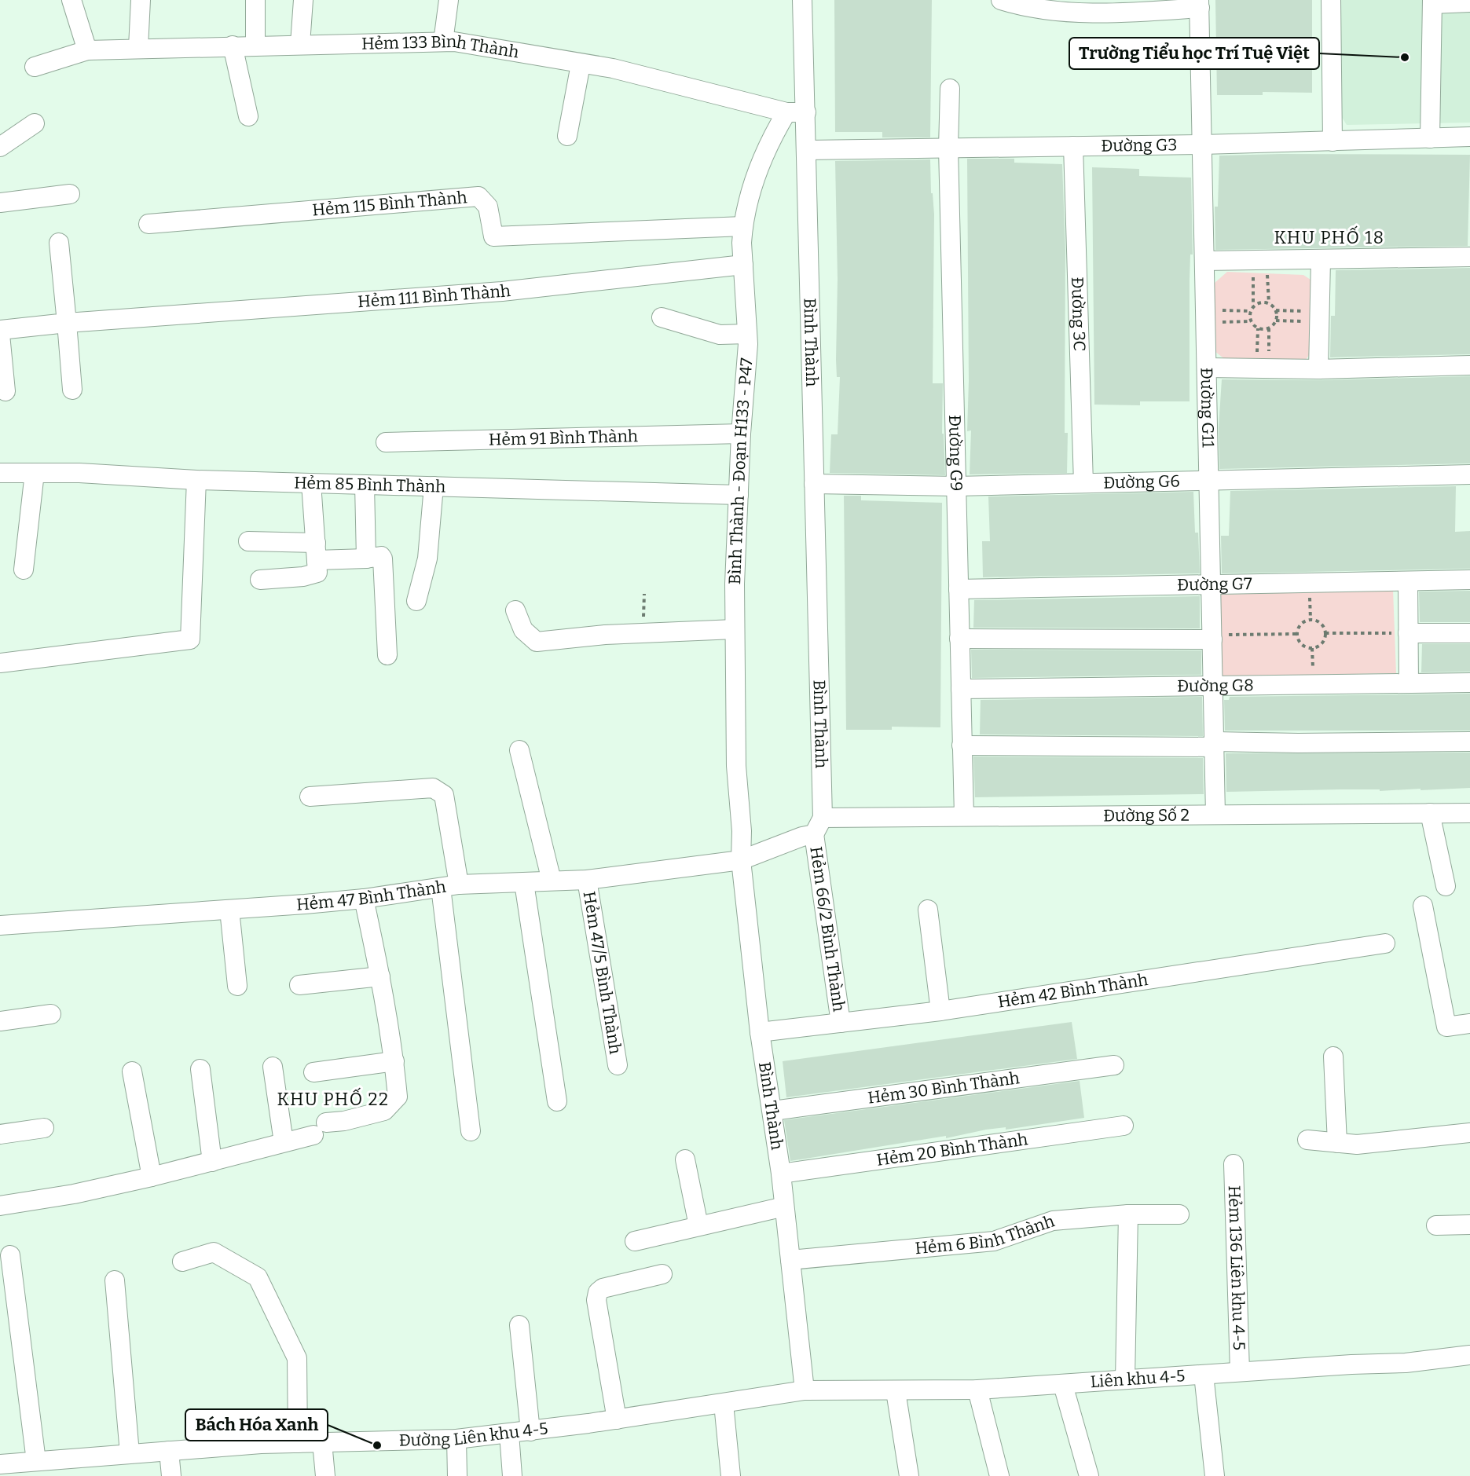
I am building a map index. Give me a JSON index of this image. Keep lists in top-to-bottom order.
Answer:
{
  "streets": {
    "street": [
      "Hẻm 133 Bình Thành",
      "Đường G3",
      "Hẻm 115 Bình Thành",
      "Hẻm 111 Bình Thành",
      "Đường 3C",
      "Bình Thành",
      "Đường G11",
      "Hẻm 91 Bình Thành",
      "Đường G9",
      "Bình Thành - Đoạn H133 - P47",
      "Đường G6",
      "Hẻm 85 Bình Thành",
      "Đường G7",
      "Đường G8",
      "Đường Số 2",
      "Hẻm 47 Bình Thành",
      "Hẻm 66/2 Bình Thành",
      "Hẻm 47/5 Bình Thành",
      "Hẻm 42 Bình Thành",
      "Hẻm 30 Bình Thành",
      "Hẻm 20 Bình Thành",
      "Hẻm 6 Bình Thành",
      "Hẻm 136 Liên khu 4-5",
      "Liên khu 4-5",
      "Đường Liên khu 4-5"
    ]
  },
  "crossings": [
    ["Hẻm 133 Bình Thành", "Bình Thành - Đoạn H133 - P47"],
    ["Đường G3", "Đường 3C"],
    ["Đường G3", "Bình Thành"],
    ["Đường G3", "Đường G11"],
    ["Đường G3", "Đường G9"],
    ["Hẻm 115 Bình Thành", "Bình Thành - Đoạn H133 - P47"],
    ["Hẻm 111 Bình Thành", "Bình Thành - Đoạn H133 - P47"],
    ["Đường 3C", "Đường G6"],
    ["Bình Thành", "Bình Thành - Đoạn H133 - P47"],
    ["Bình Thành", "Đường G6"],
    ["Bình Thành", "Đường Số 2"],
    ["Bình Thành", "Hẻm 47 Bình Thành"],
    ["Bình Thành", "Hẻm 66/2 Bình Thành"],
    ["Bình Thành", "Hẻm 42 Bình Thành"],
    ["Bình Thành", "Hẻm 30 Bình Thành"],
    ["Bình Thành", "Hẻm 20 Bình Thành"],
    ["Bình Thành", "Hẻm 6 Bình Thành"],
    ["Bình Thành", "Liên khu 4-5"],
    ["Bình Thành", "Đường Liên khu 4-5"],
    ["Đường G11", "Đường G6"],
    ["Đường G11", "Đường G7"],
    ["Đường G11", "Đường G8"],
    ["Đường G11", "Đường Số 2"],
    ["Hẻm 91 Bình Thành", "Bình Thành - Đoạn H133 - P47"],
    ["Đường G9", "Đường G6"],
    ["Đường G9", "Đường G7"],
    ["Đường G9", "Đường G8"],
    ["Đường G9", "Đường Số 2"],
    ["Bình Thành - Đoạn H133 - P47", "Hẻm 85 Bình Thành"],
    ["Bình Thành - Đoạn H133 - P47", "Hẻm 47 Bình Thành"],
    ["Đường Số 2", "Hẻm 66/2 Bình Thành"],
    ["Hẻm 47 Bình Thành", "Hẻm 47/5 Bình Thành"],
    ["Hẻm 66/2 Bình Thành", "Hẻm 42 Bình Thành"],
    ["Hẻm 136 Liên khu 4-5", "Liên khu 4-5"],
    ["Liên khu 4-5", "Đường Liên khu 4-5"]
  ],
  "districts": ["KHU PHỐ 18", "KHU PHỐ 22"],
  "places": ["Trường Tiểu học Trí Tuệ Việt", "Bách Hóa Xanh"]
}
